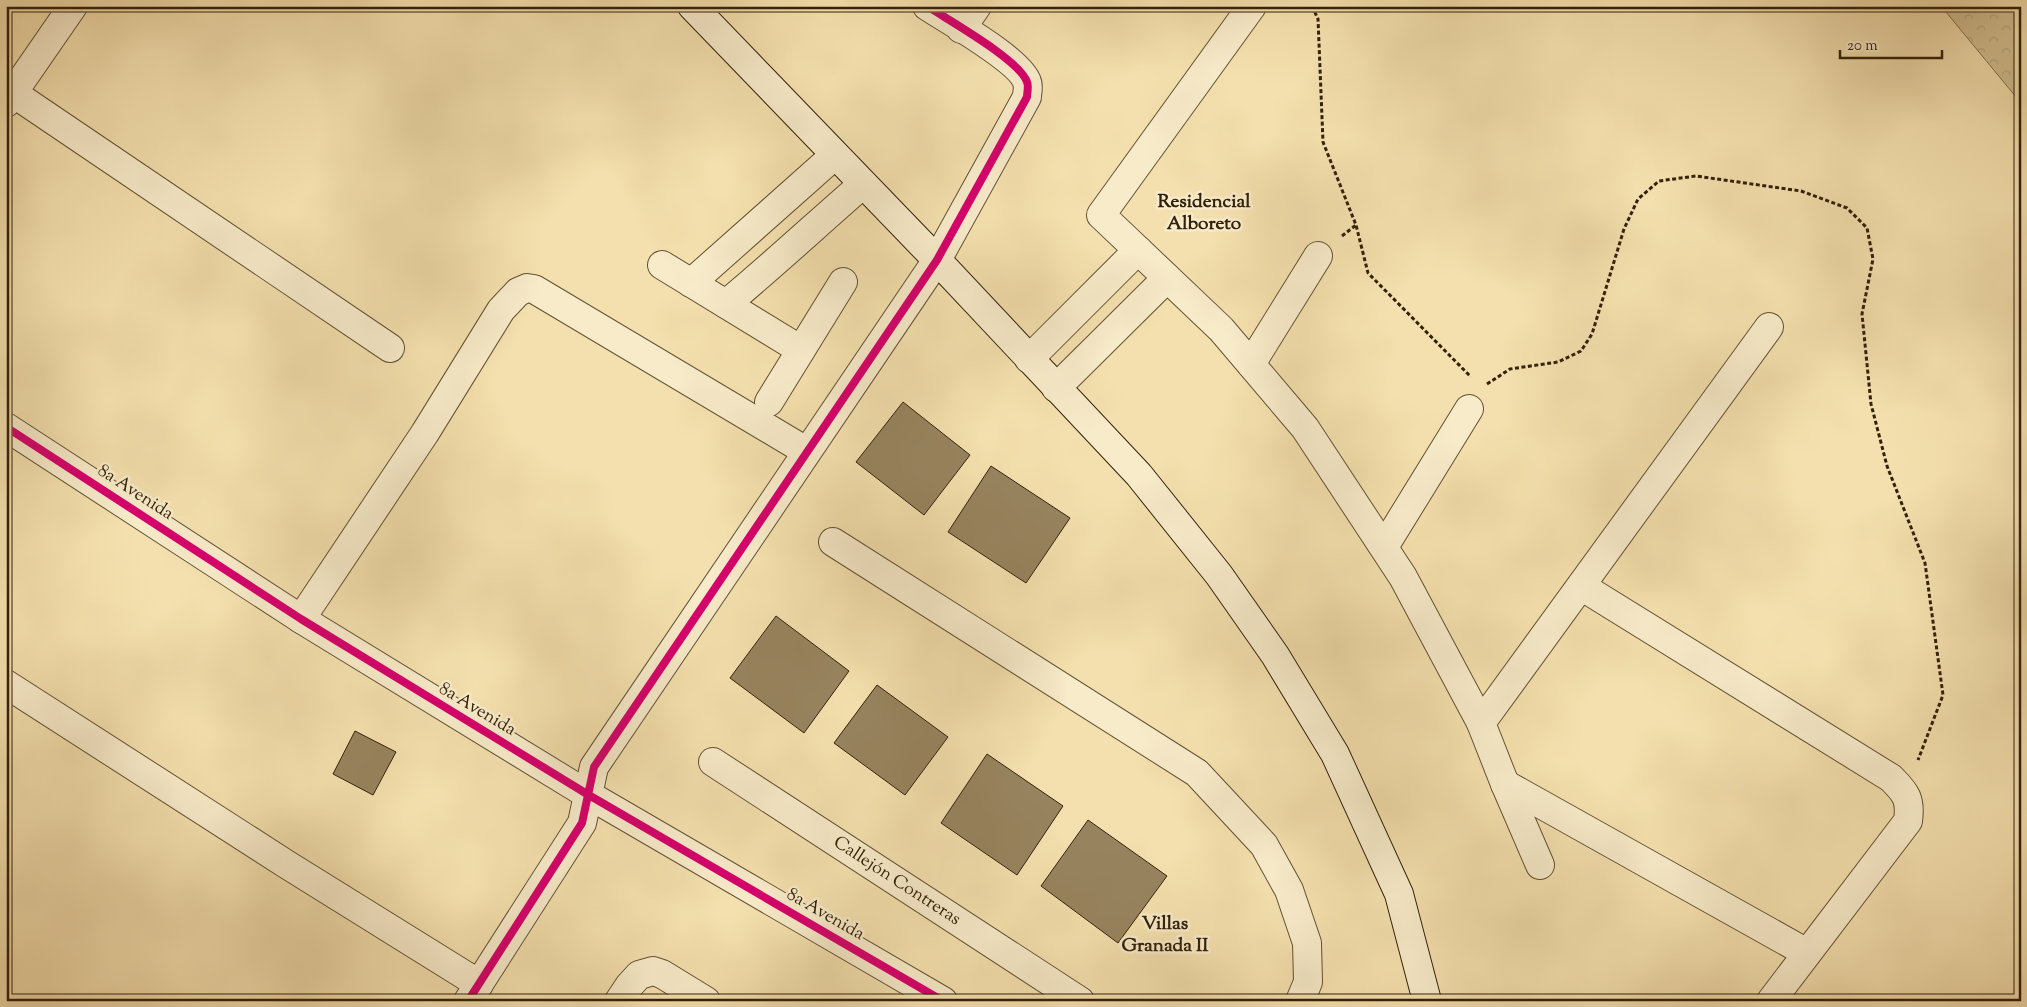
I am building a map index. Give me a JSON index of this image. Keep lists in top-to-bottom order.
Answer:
{
  "streets": {
    "street": ["8a Avenida", "Callejón Contreras"]
  },
  "districts": ["Residencial Alboreto", "Villas Granada II"],
  "scale_bar": "20 m"
}
